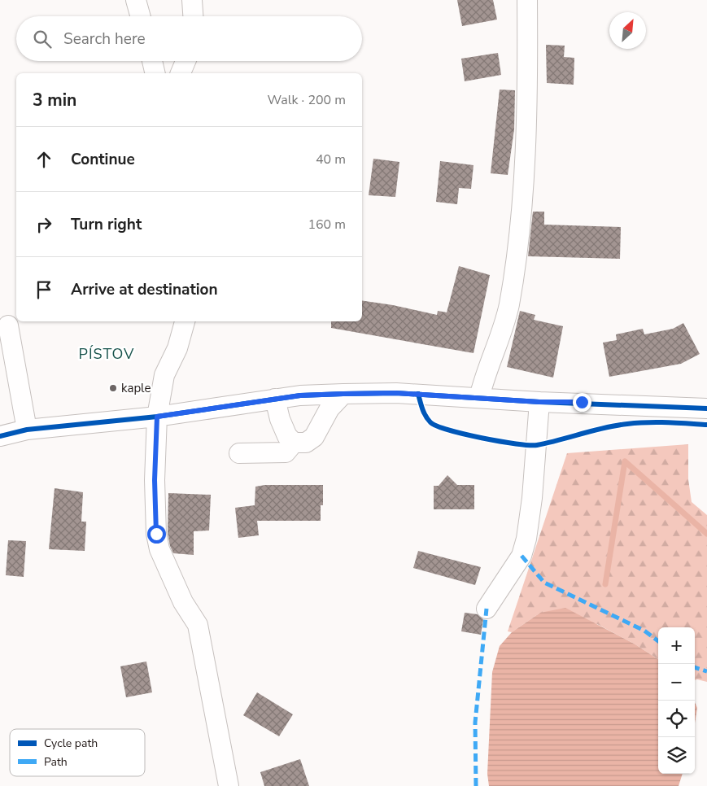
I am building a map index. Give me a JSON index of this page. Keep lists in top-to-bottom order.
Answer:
{
  "districts": ["PÍSTOV"],
  "places": ["kaple"],
  "legend": ["Cycle path", "Path"],
  "north": "top right",
  "page": {
    "search": "Search here",
    "heading": ["3 min", "Walk · 200 m"],
    "list": [
      ["Continue", "40 m"],
      ["Turn right", "160 m"],
      "Arrive at destination"
    ],
    "map_buttons": ["+", "−"]
  }
}
